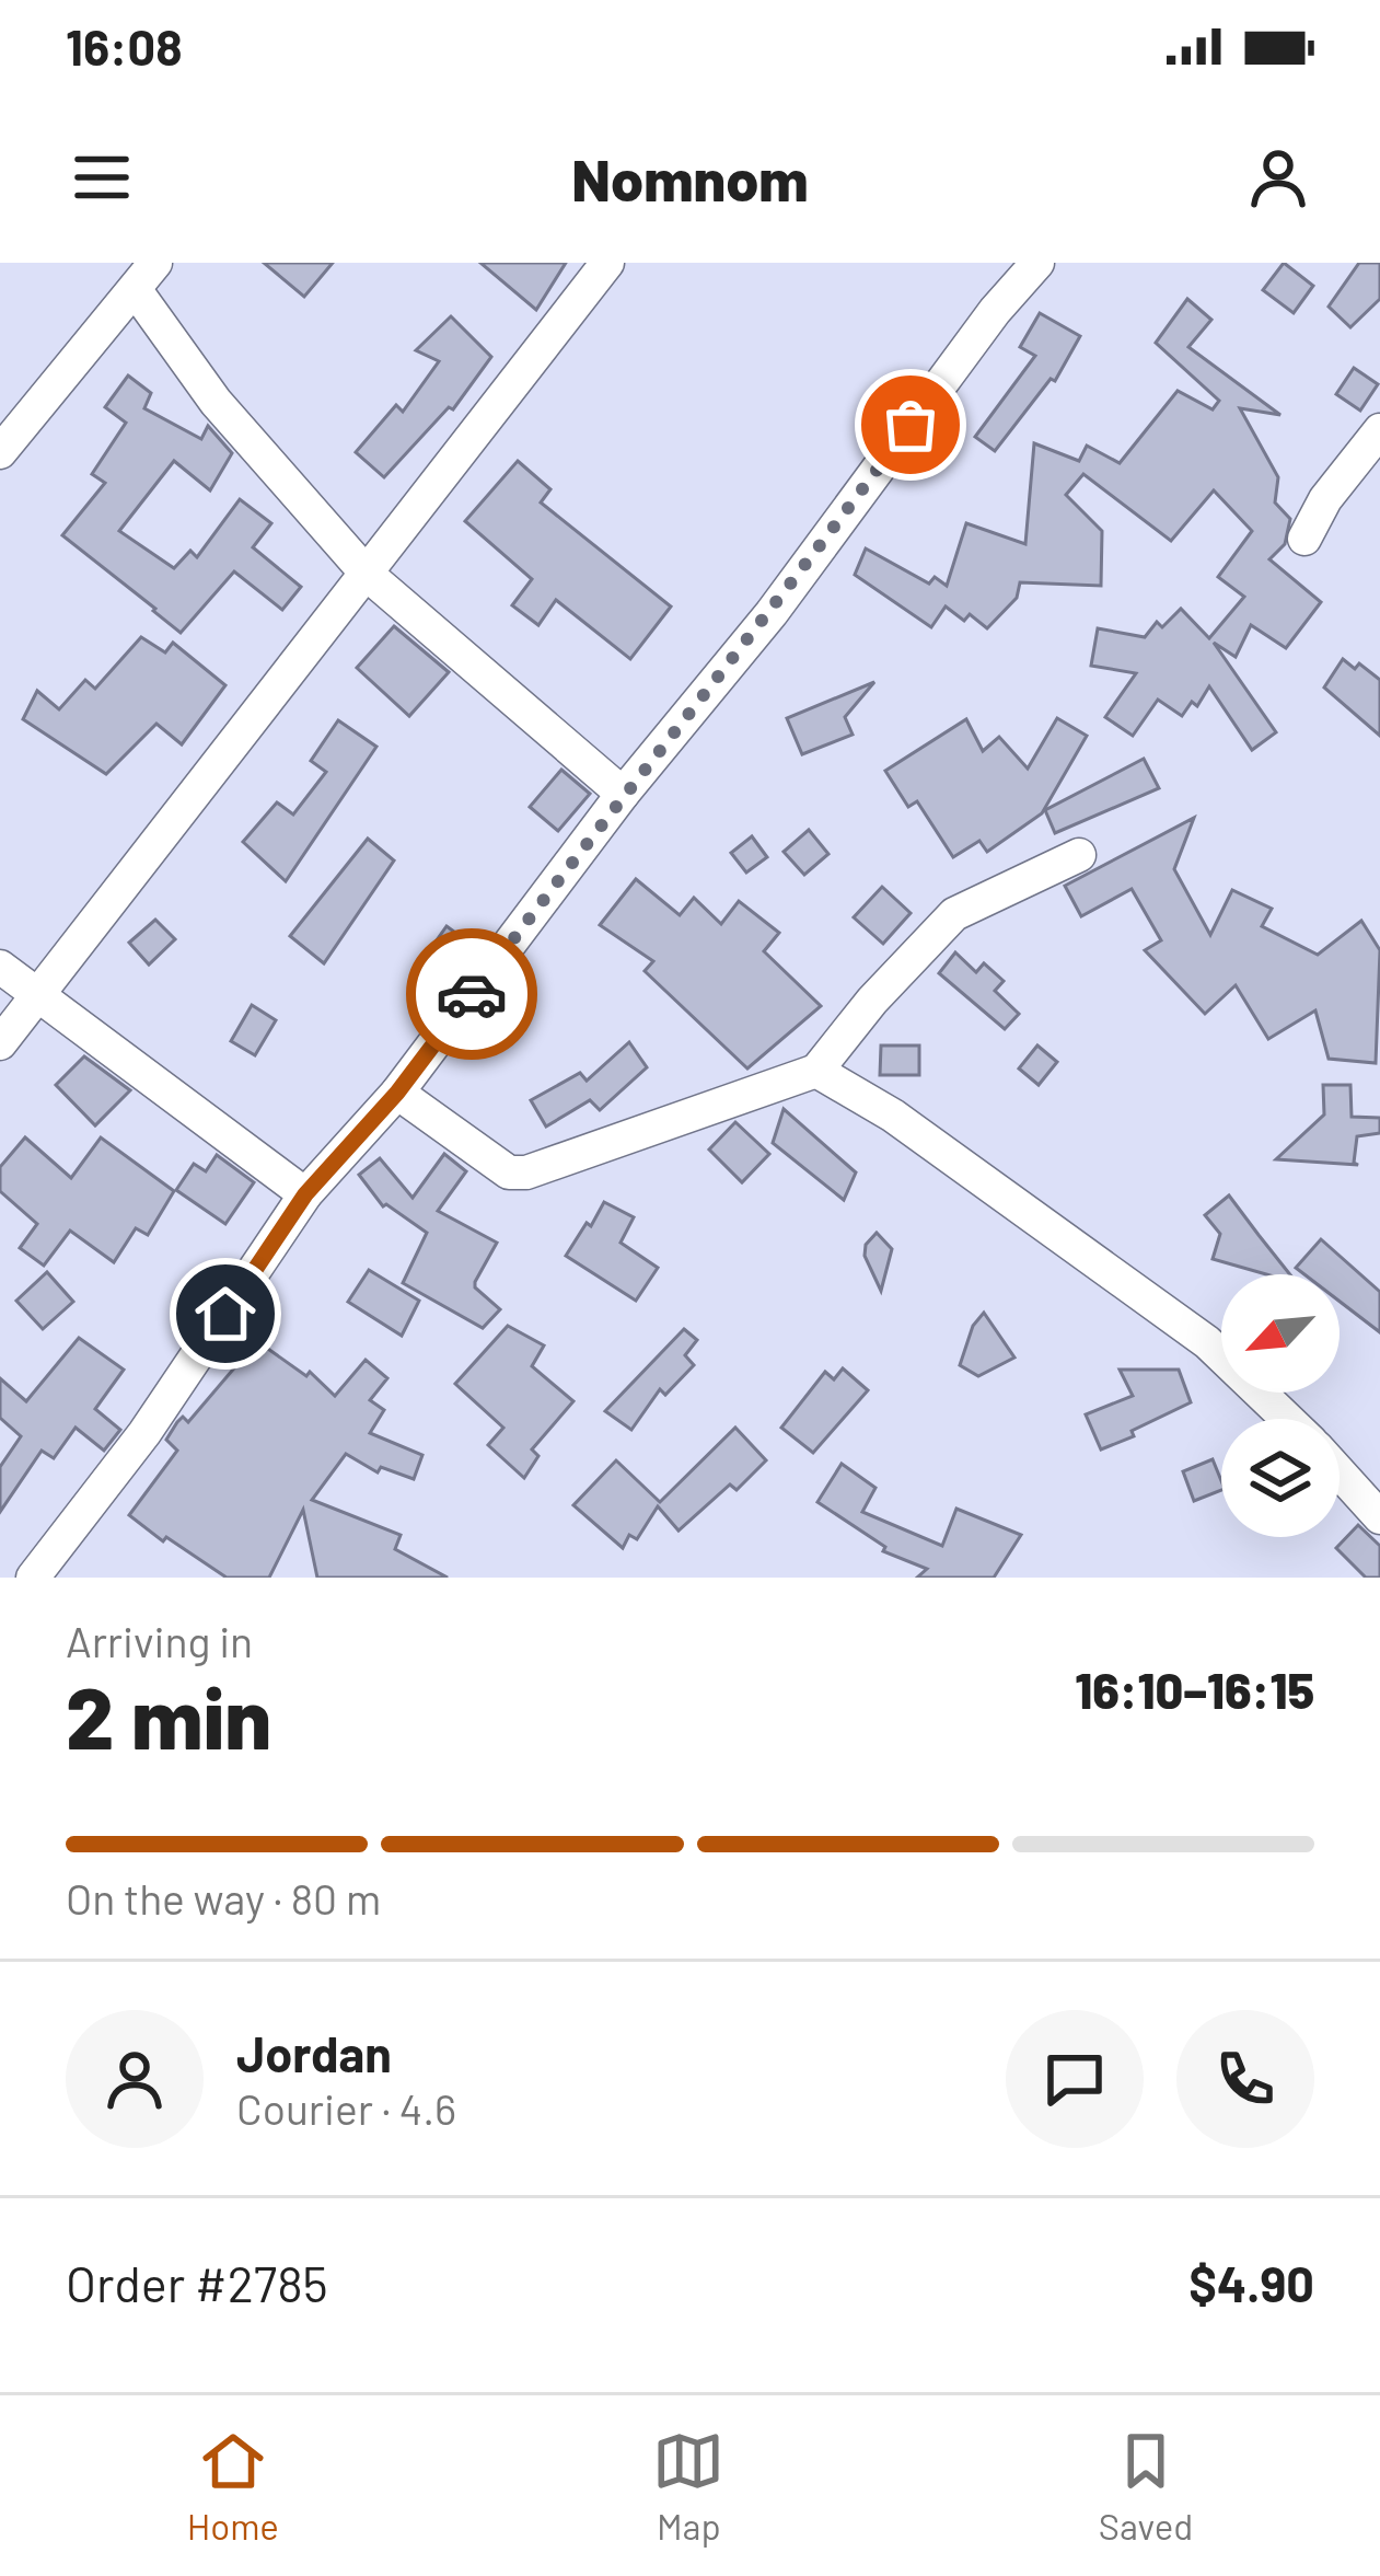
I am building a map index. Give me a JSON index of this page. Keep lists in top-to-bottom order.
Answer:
{
  "north": "bottom left",
  "page": {
    "status": "16:08",
    "header": "Nomnom",
    "heading": ["2 min", "Arriving in", "16:10–16:15"],
    "panel": [
      "Jordan",
      "Courier · 4.6",
      "Order #2785",
      "$4.90"
    ],
    "bar": "On the way · 80 m",
    "tabs": ["Home", "Map", "Saved"]
  }
}
